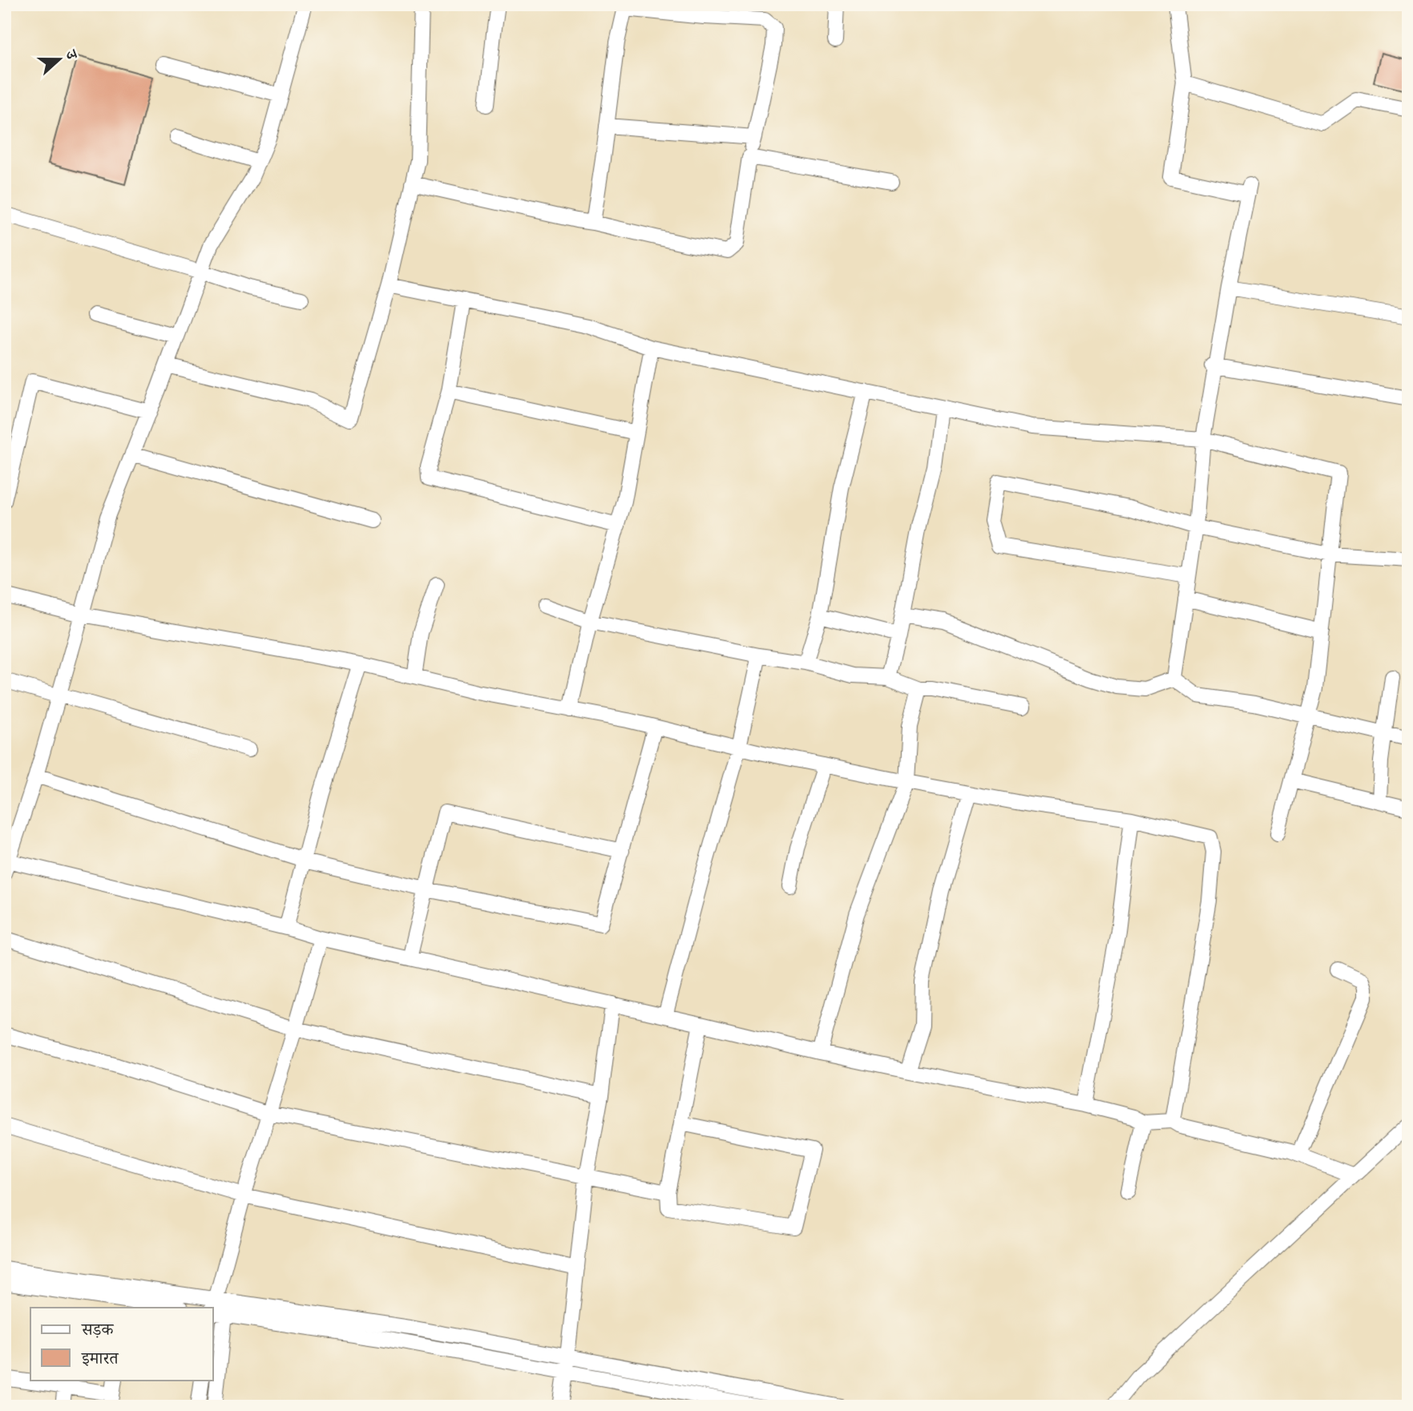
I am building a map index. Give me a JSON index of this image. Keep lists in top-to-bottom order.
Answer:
{
  "legend": ["सड़क", "इमारत"],
  "north": "right"
}
